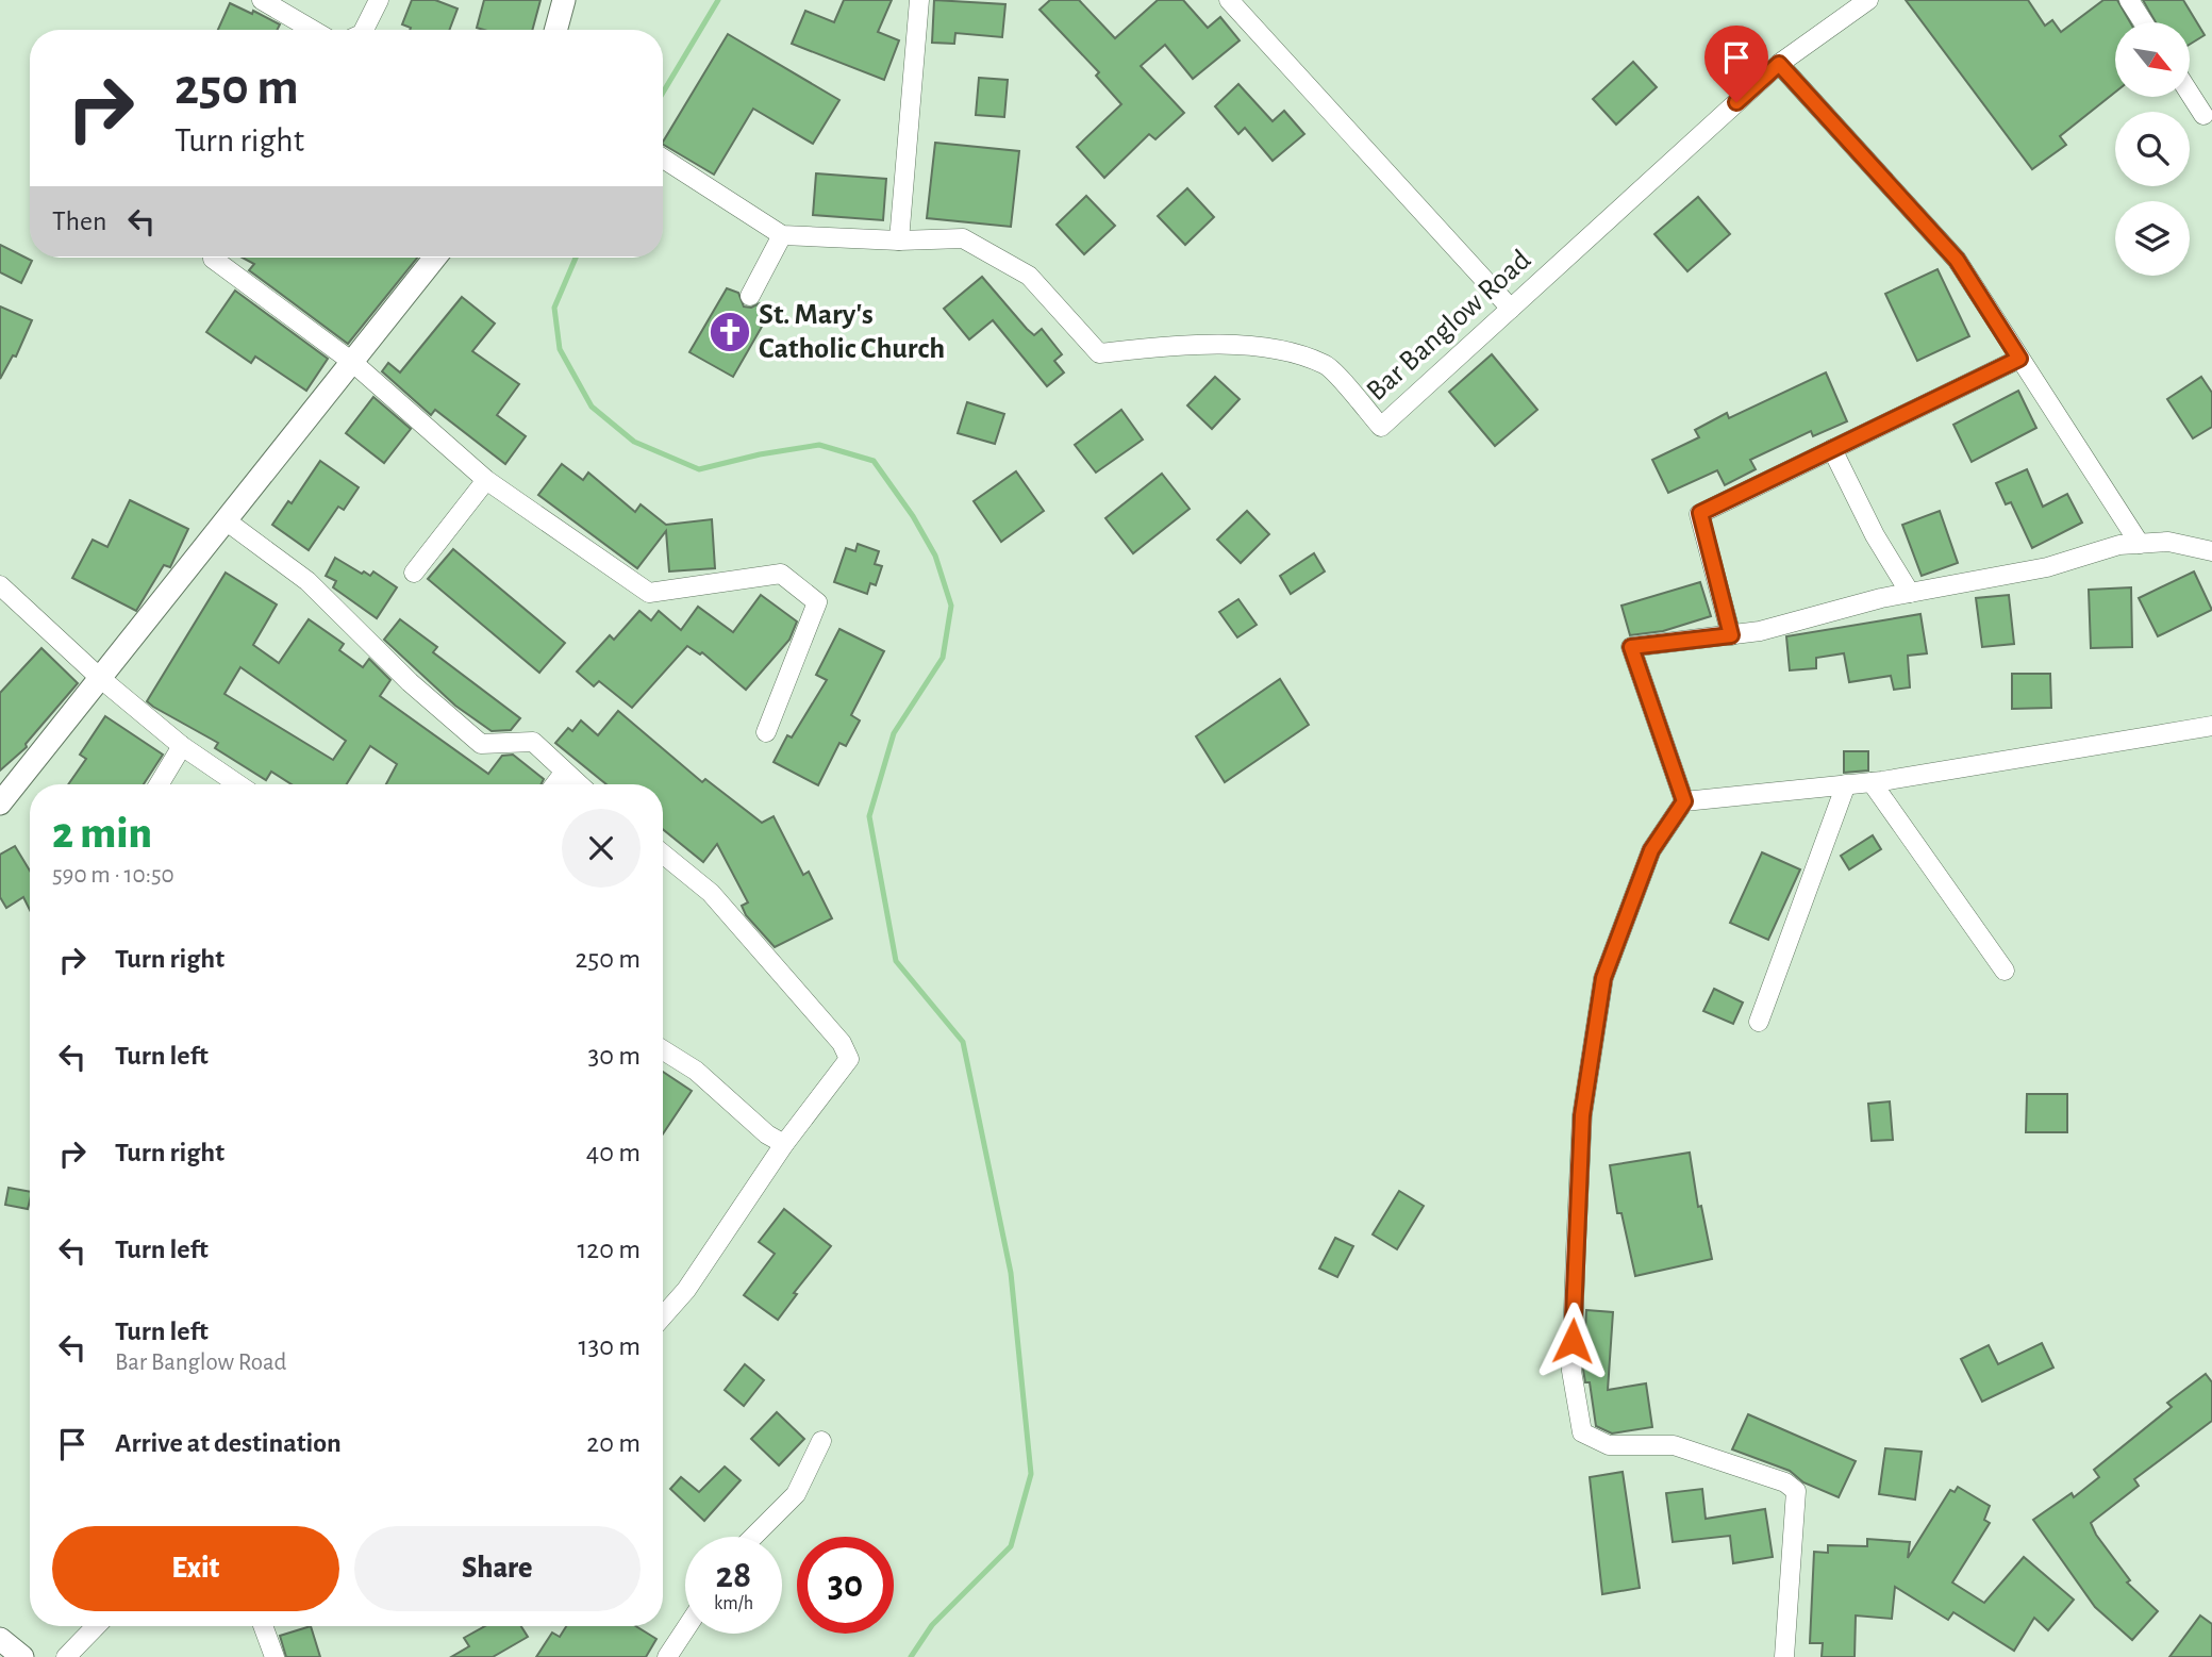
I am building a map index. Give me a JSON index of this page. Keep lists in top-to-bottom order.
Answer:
{
  "streets": {
    "street": ["Bar Banglow Road"]
  },
  "places": {
    "church": ["St. Mary's Catholic Church"]
  },
  "north": "bottom right",
  "page": {
    "turn": ["250 m", "Turn right"],
    "then": "Then",
    "heading": ["2 min", "590 m · 10:50"],
    "list": [
      {
        "name": "Turn right",
        "value": "250 m"
      },
      {
        "name": "Turn left",
        "value": "30 m"
      },
      {
        "name": "Turn right",
        "value": "40 m"
      },
      {
        "name": "Turn left",
        "value": "120 m"
      },
      {
        "name": "Turn left",
        "note": "Bar Banglow Road",
        "value": "130 m"
      },
      {
        "name": "Arrive at destination",
        "value": "20 m"
      }
    ],
    "buttons": ["Exit", "Share"],
    "speed": "28 km/h",
    "limit": "30"
  }
}
